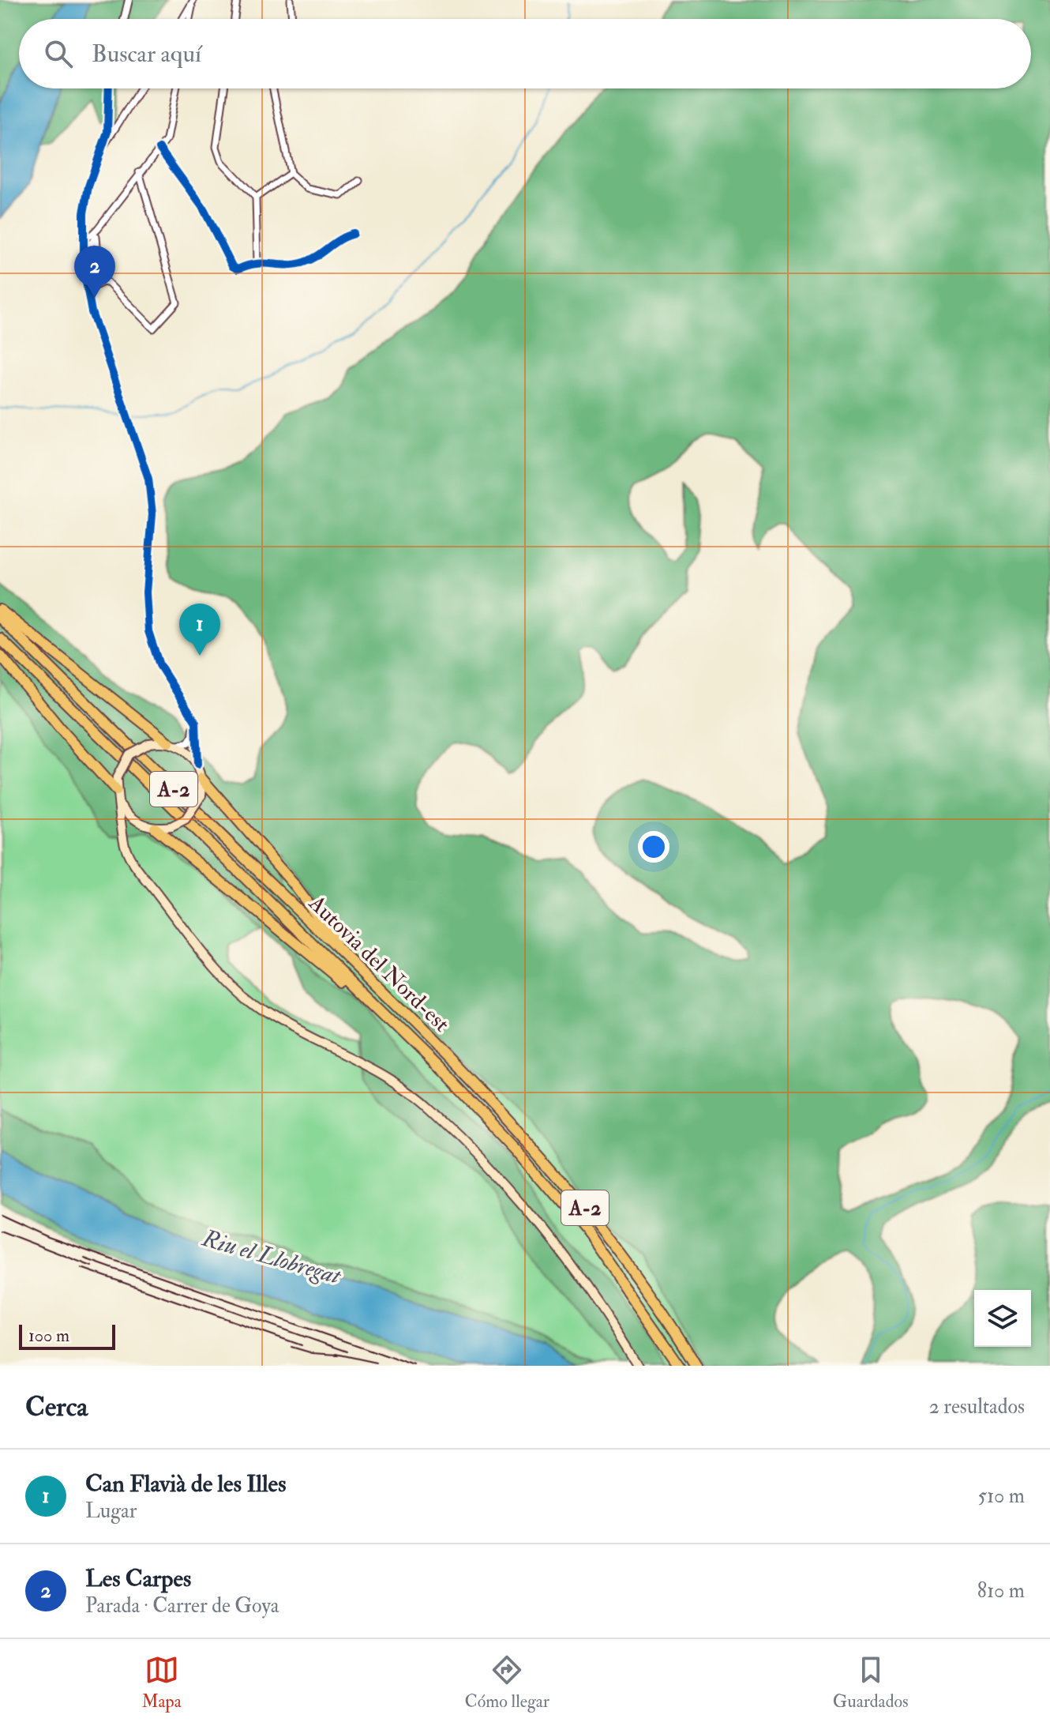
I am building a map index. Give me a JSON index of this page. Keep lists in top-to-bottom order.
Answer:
{
  "streets": {
    "highway": ["A-2", "Autovia del Nord-est"]
  },
  "water": ["Riu el Llobregat"],
  "scale_bar": "100 m",
  "page": {
    "search": "Buscar aquí",
    "pins": ["2", "1"],
    "scale": "100 m",
    "heading": ["Cerca", "2 resultados"],
    "list": [
      {
        "mark": "1",
        "name": "Can Flavià de les Illes",
        "note": "Lugar",
        "value": "510 m"
      },
      {
        "mark": "2",
        "name": "Les Carpes",
        "note": "Parada · Carrer de Goya",
        "value": "810 m"
      }
    ],
    "nav": ["Mapa", "Cómo llegar", "Guardados"]
  }
}
